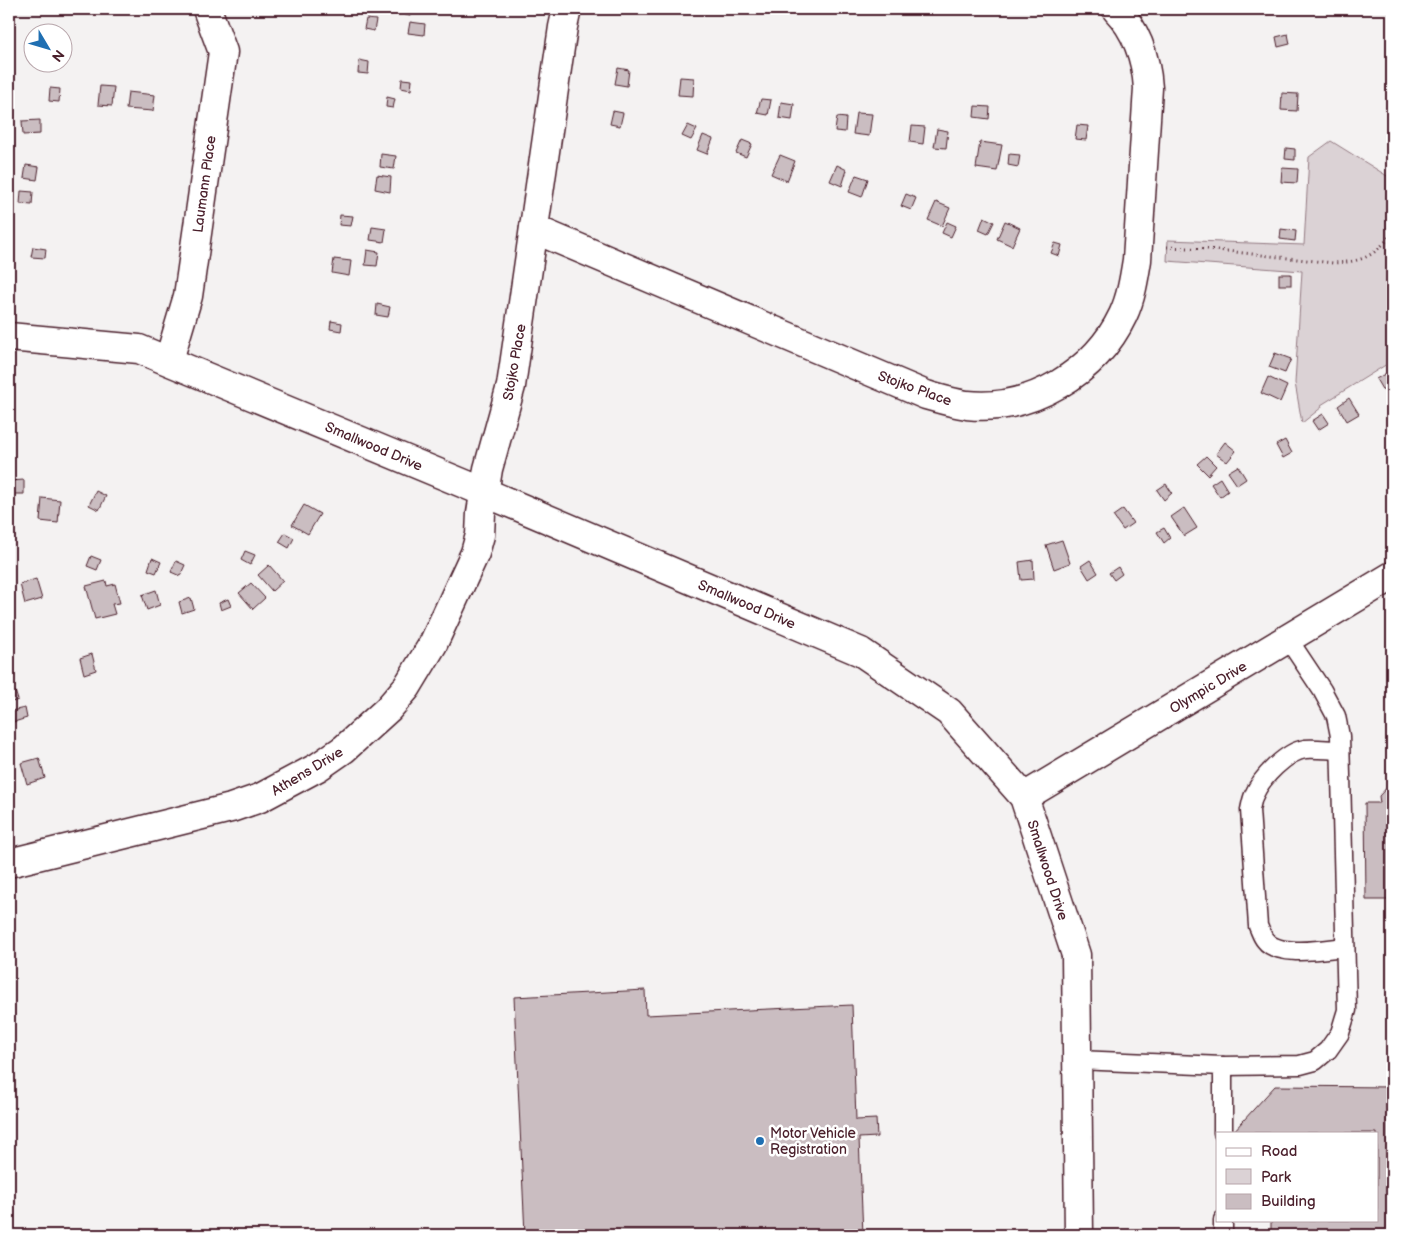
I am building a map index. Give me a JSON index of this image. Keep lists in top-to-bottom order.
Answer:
{
  "streets": {
    "street": [
      "Laumann Place",
      "Stojko Place",
      "Smallwood Drive",
      "Olympic Drive",
      "Athens Drive"
    ]
  },
  "crossings": [
    ["Laumann Place", "Smallwood Drive"],
    ["Stojko Place", "Smallwood Drive"],
    ["Stojko Place", "Athens Drive"],
    ["Smallwood Drive", "Olympic Drive"],
    ["Smallwood Drive", "Athens Drive"]
  ],
  "places": ["Motor Vehicle Registration"],
  "legend": ["Road", "Park", "Building"],
  "north": "bottom right"
}
